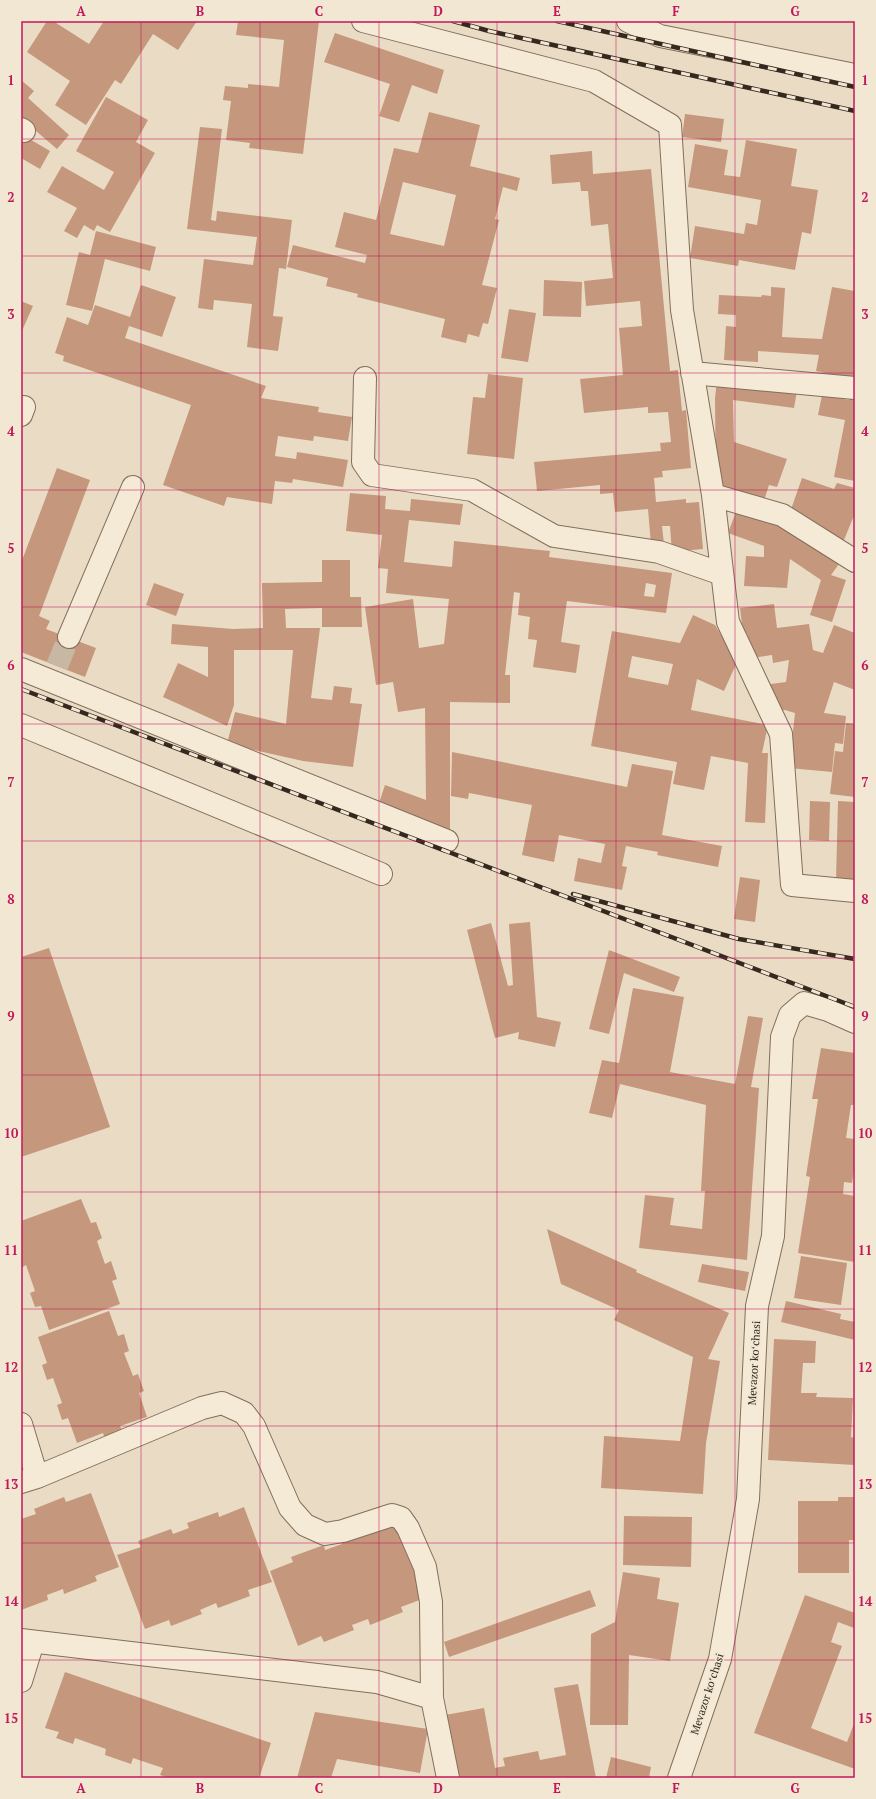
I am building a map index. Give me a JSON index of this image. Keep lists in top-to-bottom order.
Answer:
{
  "streets": {
    "street": ["Mevazor koʻchasi"]
  },
  "grid": {
    "columns": [
      "A",
      "B",
      "C",
      "D",
      "E",
      "F",
      "G"
    ],
    "rows": [
      "1",
      "2",
      "3",
      "4",
      "5",
      "6",
      "7",
      "8",
      "9",
      "10",
      "11",
      "12",
      "13",
      "14",
      "15"
    ]
  }
}
